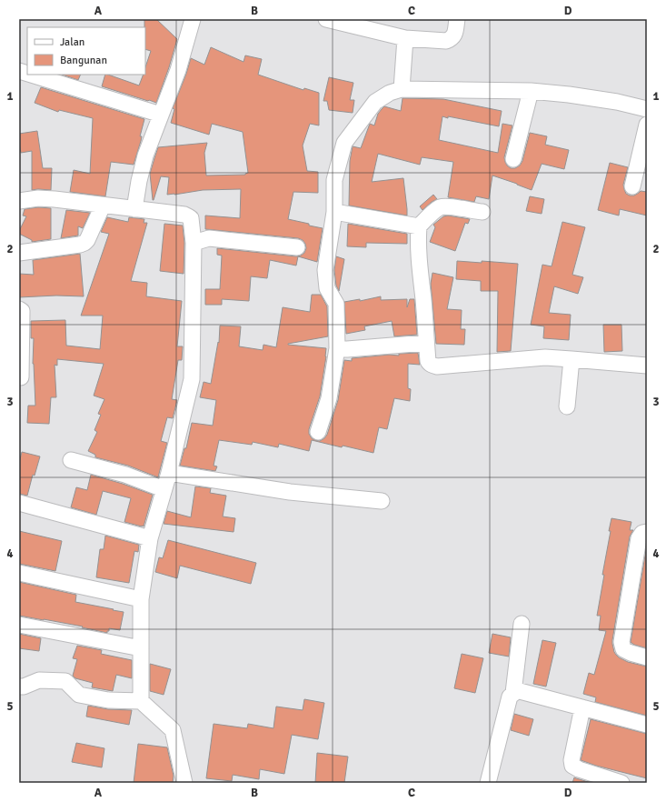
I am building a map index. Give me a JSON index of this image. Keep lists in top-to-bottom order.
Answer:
{
  "legend": ["Jalan", "Bangunan"],
  "grid": {
    "columns": [
      "A",
      "B",
      "C",
      "D"
    ],
    "rows": [
      "1",
      "2",
      "3",
      "4",
      "5"
    ]
  }
}
